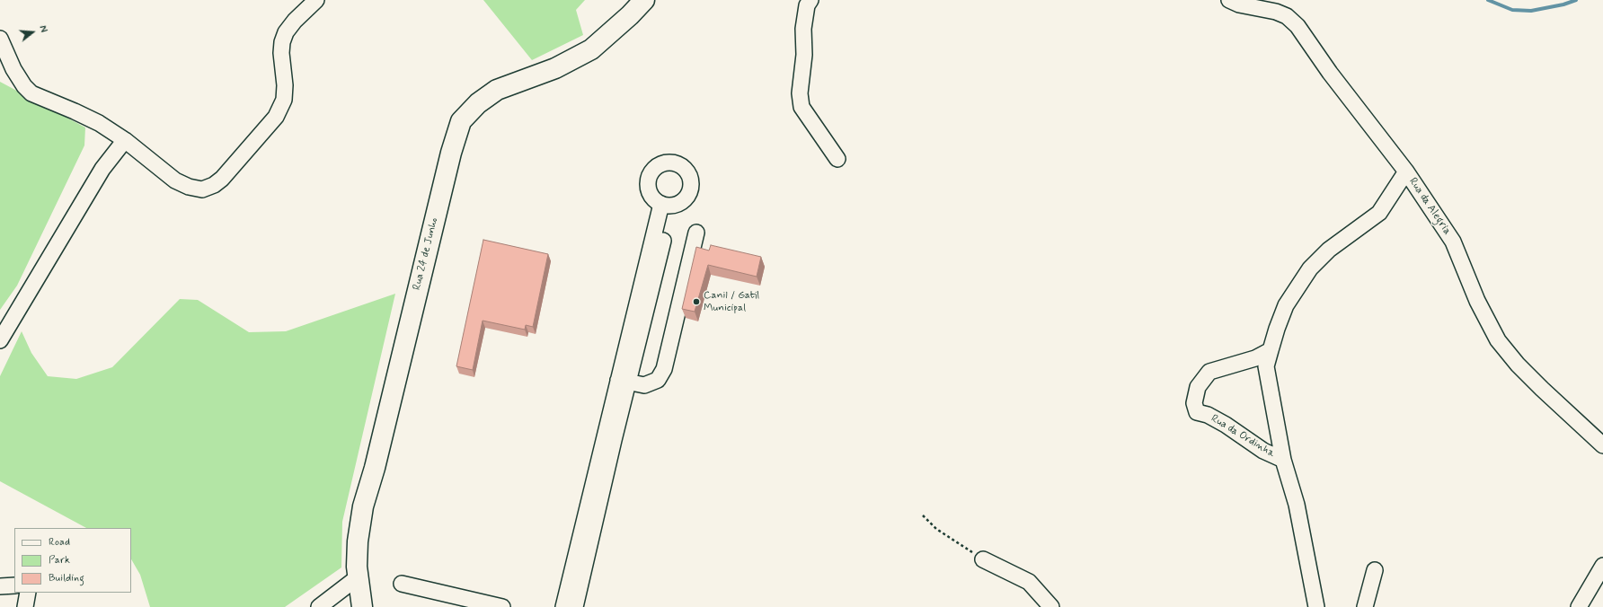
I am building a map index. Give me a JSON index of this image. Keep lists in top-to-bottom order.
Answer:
{
  "streets": {
    "main road": ["Rua 24 de Junho"],
    "street": ["Rua da Alegria", "Rua da Ordinha"]
  },
  "places": ["Canil / Gatil Municipal"],
  "legend": ["Road", "Park", "Building"],
  "north": "right"
}
